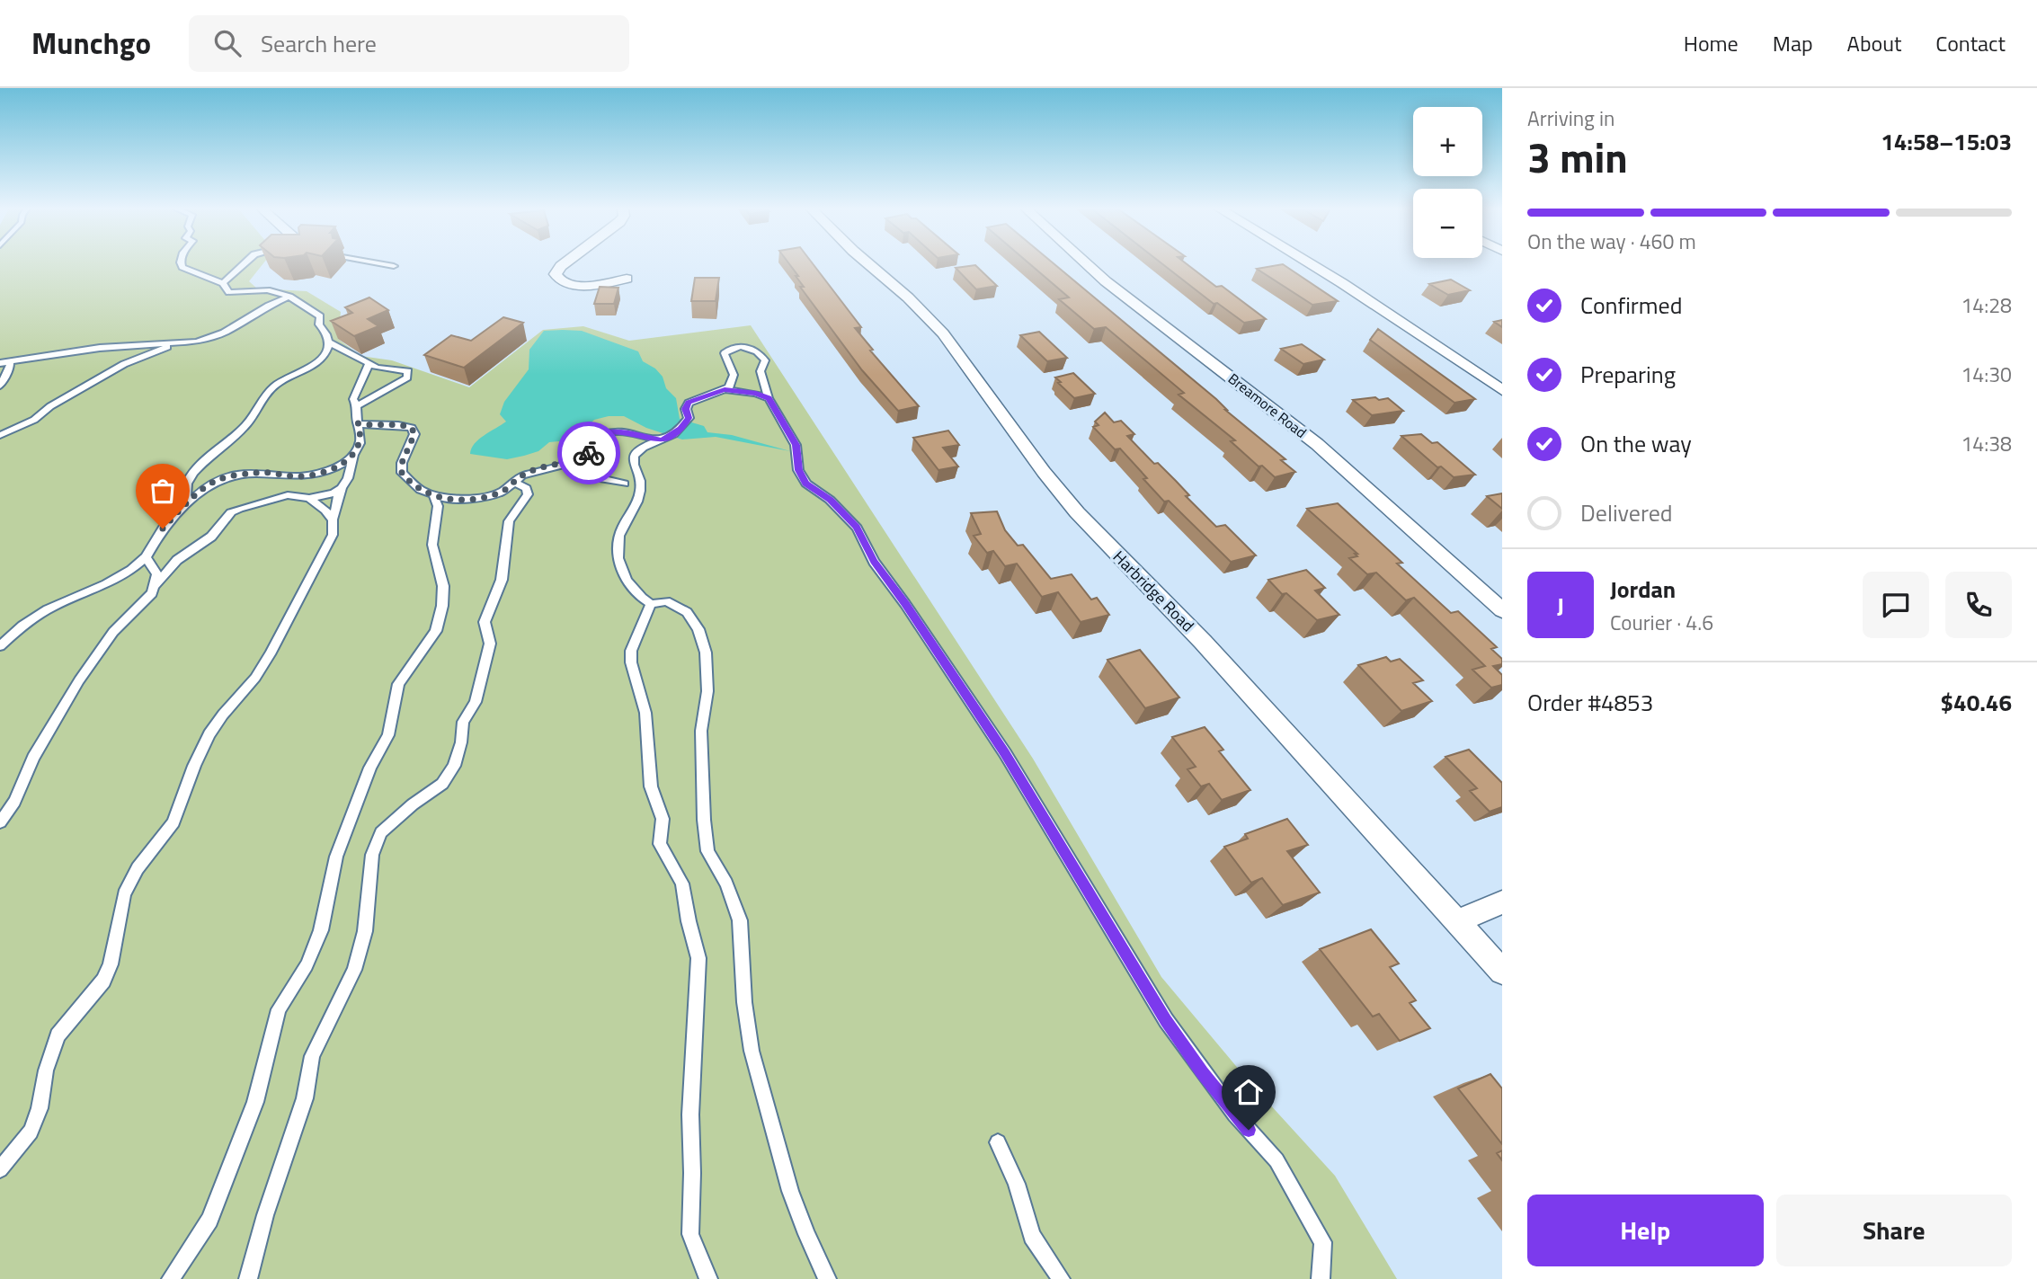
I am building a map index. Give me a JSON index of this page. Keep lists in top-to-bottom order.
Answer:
{
  "streets": {
    "street": ["Breamore Road", "Harbridge Road"]
  },
  "page": {
    "header": "Munchgo",
    "search": "Search here",
    "nav": [
      "Home",
      "Map",
      "About",
      "Contact"
    ],
    "heading": ["3 min", "Arriving in", "14:58–15:03"],
    "panel": [
      "Jordan",
      "Courier · 4.6",
      "Order #4853",
      "$40.46"
    ],
    "map_buttons": ["+", "−"],
    "bar": "On the way · 460 m",
    "list": [
      ["Confirmed", "14:28"],
      ["Preparing", "14:30"],
      ["On the way", "14:38"],
      "Delivered"
    ],
    "round": "J",
    "buttons": ["Help", "Share"]
  }
}
